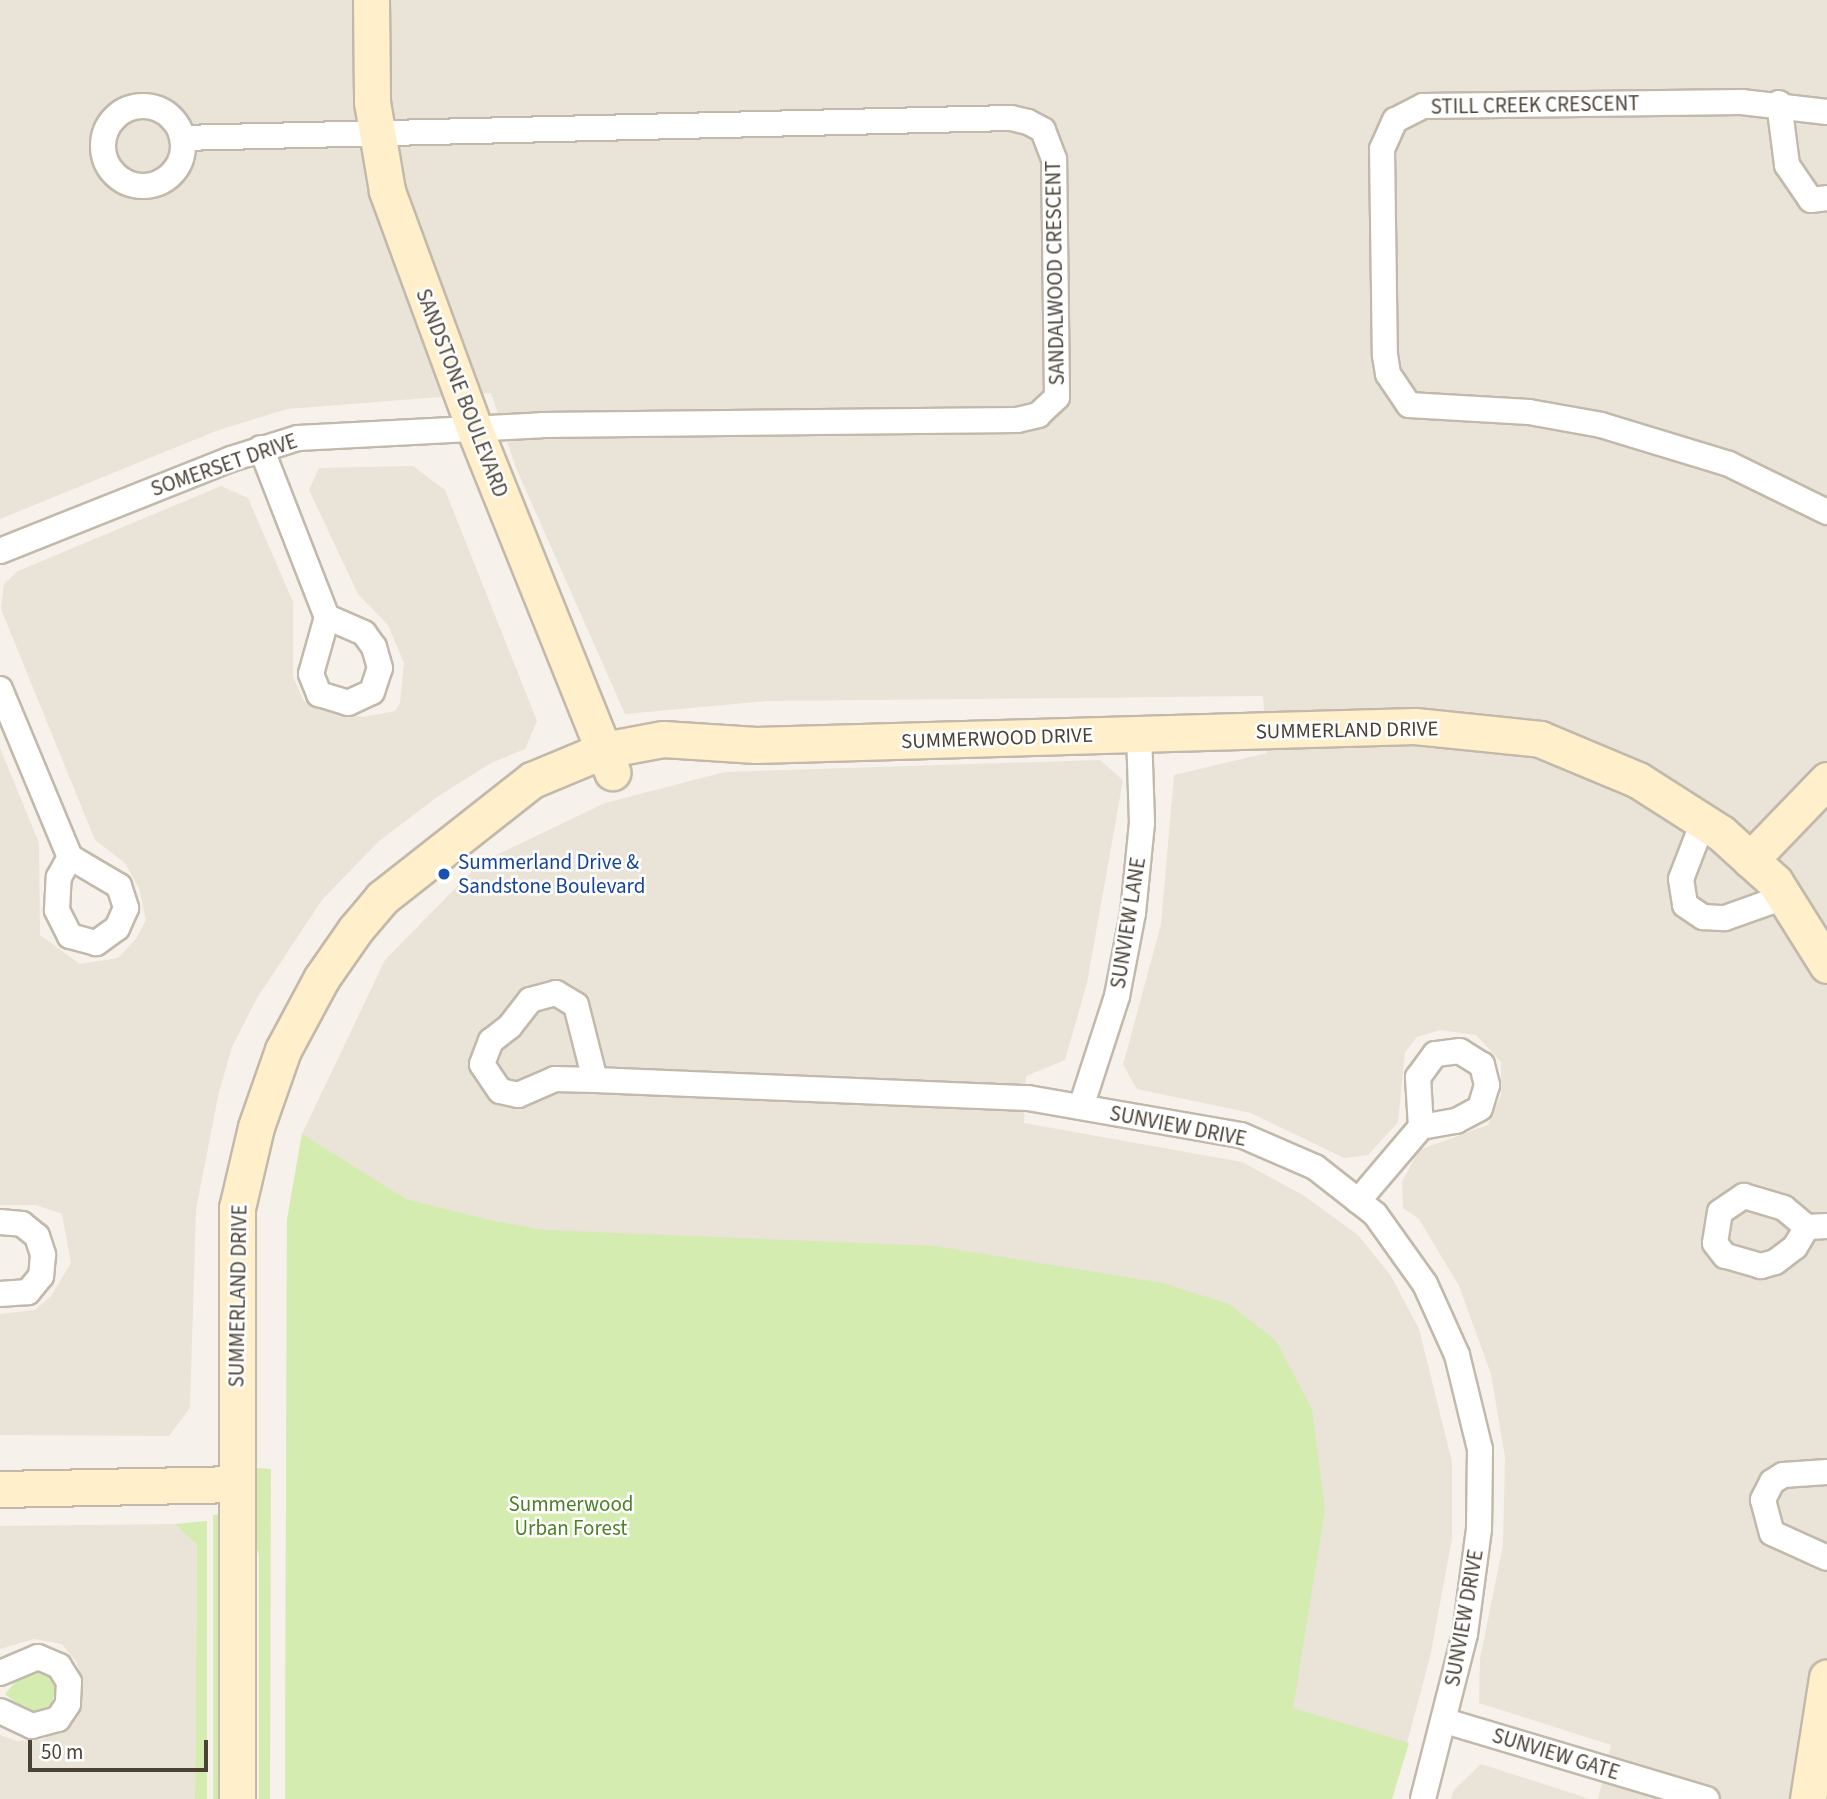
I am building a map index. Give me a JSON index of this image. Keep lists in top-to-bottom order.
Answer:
{
  "streets": {
    "street": [
      "STILL CREEK CRESCENT",
      "SANDALWOOD CRESCENT",
      "SANDSTONE BOULEVARD",
      "SOMERSET DRIVE",
      "SUMMERLAND DRIVE",
      "SUMMERWOOD DRIVE",
      "SUNVIEW LANE",
      "SUNVIEW DRIVE",
      "SUNVIEW GATE"
    ]
  },
  "crossings": [
    ["SANDALWOOD CRESCENT", "SANDSTONE BOULEVARD"],
    ["SANDALWOOD CRESCENT", "SOMERSET DRIVE"],
    ["SANDSTONE BOULEVARD", "SOMERSET DRIVE"],
    ["SANDSTONE BOULEVARD", "SUMMERLAND DRIVE"],
    ["SANDSTONE BOULEVARD", "SUMMERWOOD DRIVE"],
    ["SUMMERLAND DRIVE", "SUMMERWOOD DRIVE"],
    ["SUMMERWOOD DRIVE", "SUNVIEW LANE"],
    ["SUNVIEW LANE", "SUNVIEW DRIVE"],
    ["SUNVIEW DRIVE", "SUNVIEW GATE"]
  ],
  "parks": ["Summerwood Urban Forest"],
  "places": ["Summerland Drive & Sandstone Boulevard"],
  "scale_bar": "50 m"
}
